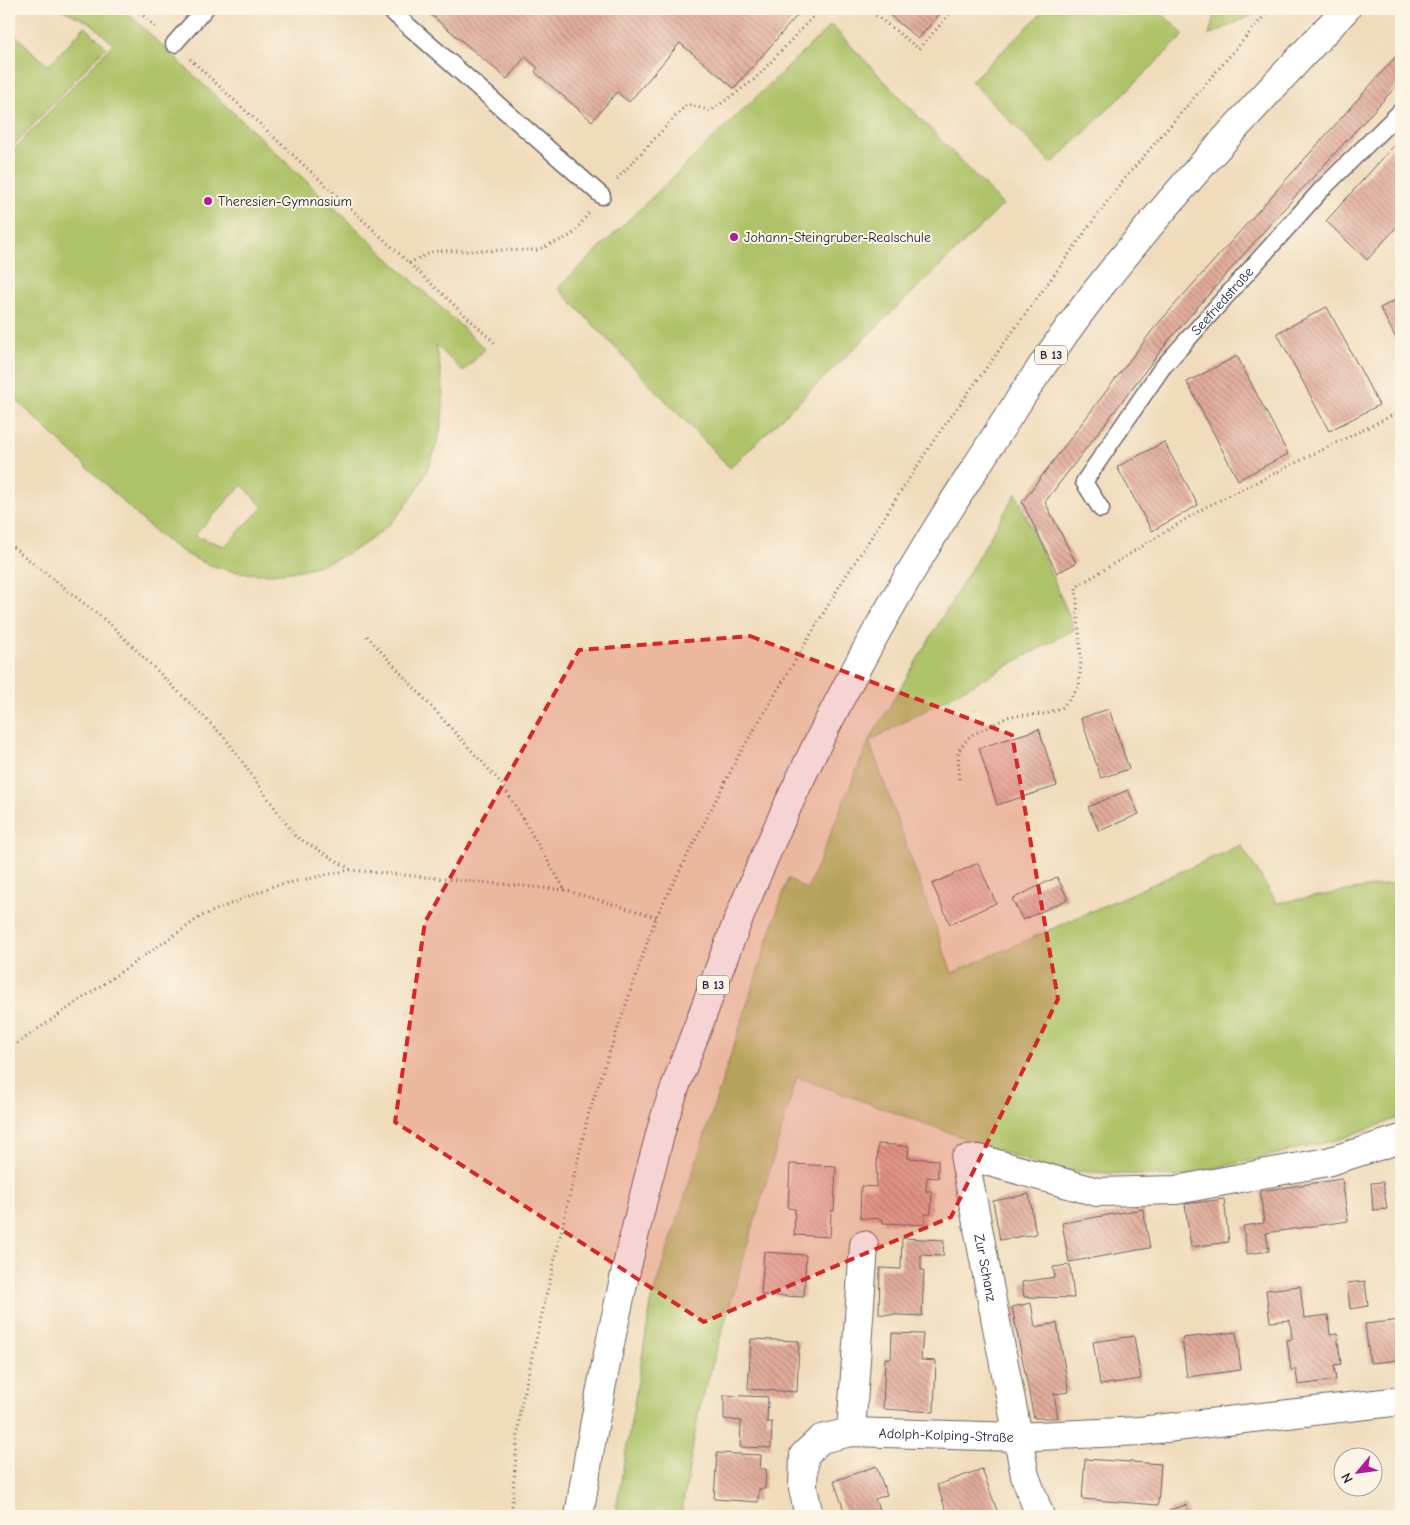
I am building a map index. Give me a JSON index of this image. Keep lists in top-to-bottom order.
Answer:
{
  "streets": {
    "main road": ["B 13", "Zur Schanz", "Adolph-Kolping-Straße"],
    "lane": ["Seefriedstraße"]
  },
  "crossings": [
    ["Zur Schanz", "Adolph-Kolping-Straße"]
  ],
  "places": ["Theresien-Gymnasium", "Johann-Steingruber-Realschule"],
  "north": "bottom left"
}
